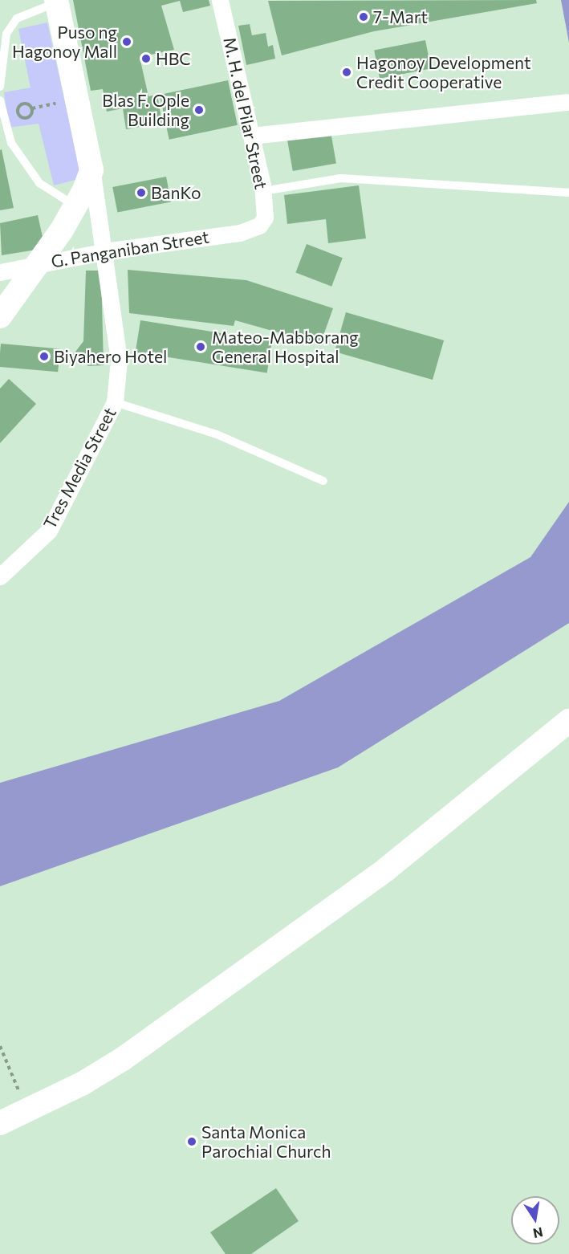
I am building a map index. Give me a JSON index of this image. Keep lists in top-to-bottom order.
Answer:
{
  "streets": {
    "street": ["M. H. del Pilar Street", "G. Panganiban Street", "Tres Media Street"]
  },
  "crossings": [
    ["M. H. del Pilar Street", "G. Panganiban Street"],
    ["G. Panganiban Street", "Tres Media Street"]
  ],
  "places": [
    "7-Mart",
    "Puso ng Hagonoy Mall",
    "HBC",
    "Hagonoy Development Credit Cooperative",
    "Blas F. Ople Building",
    "BanKo",
    "Mateo-Mabborang General Hospital",
    "Biyahero Hotel",
    "Santa Monica Parochial Church"
  ],
  "north": "bottom"
}
